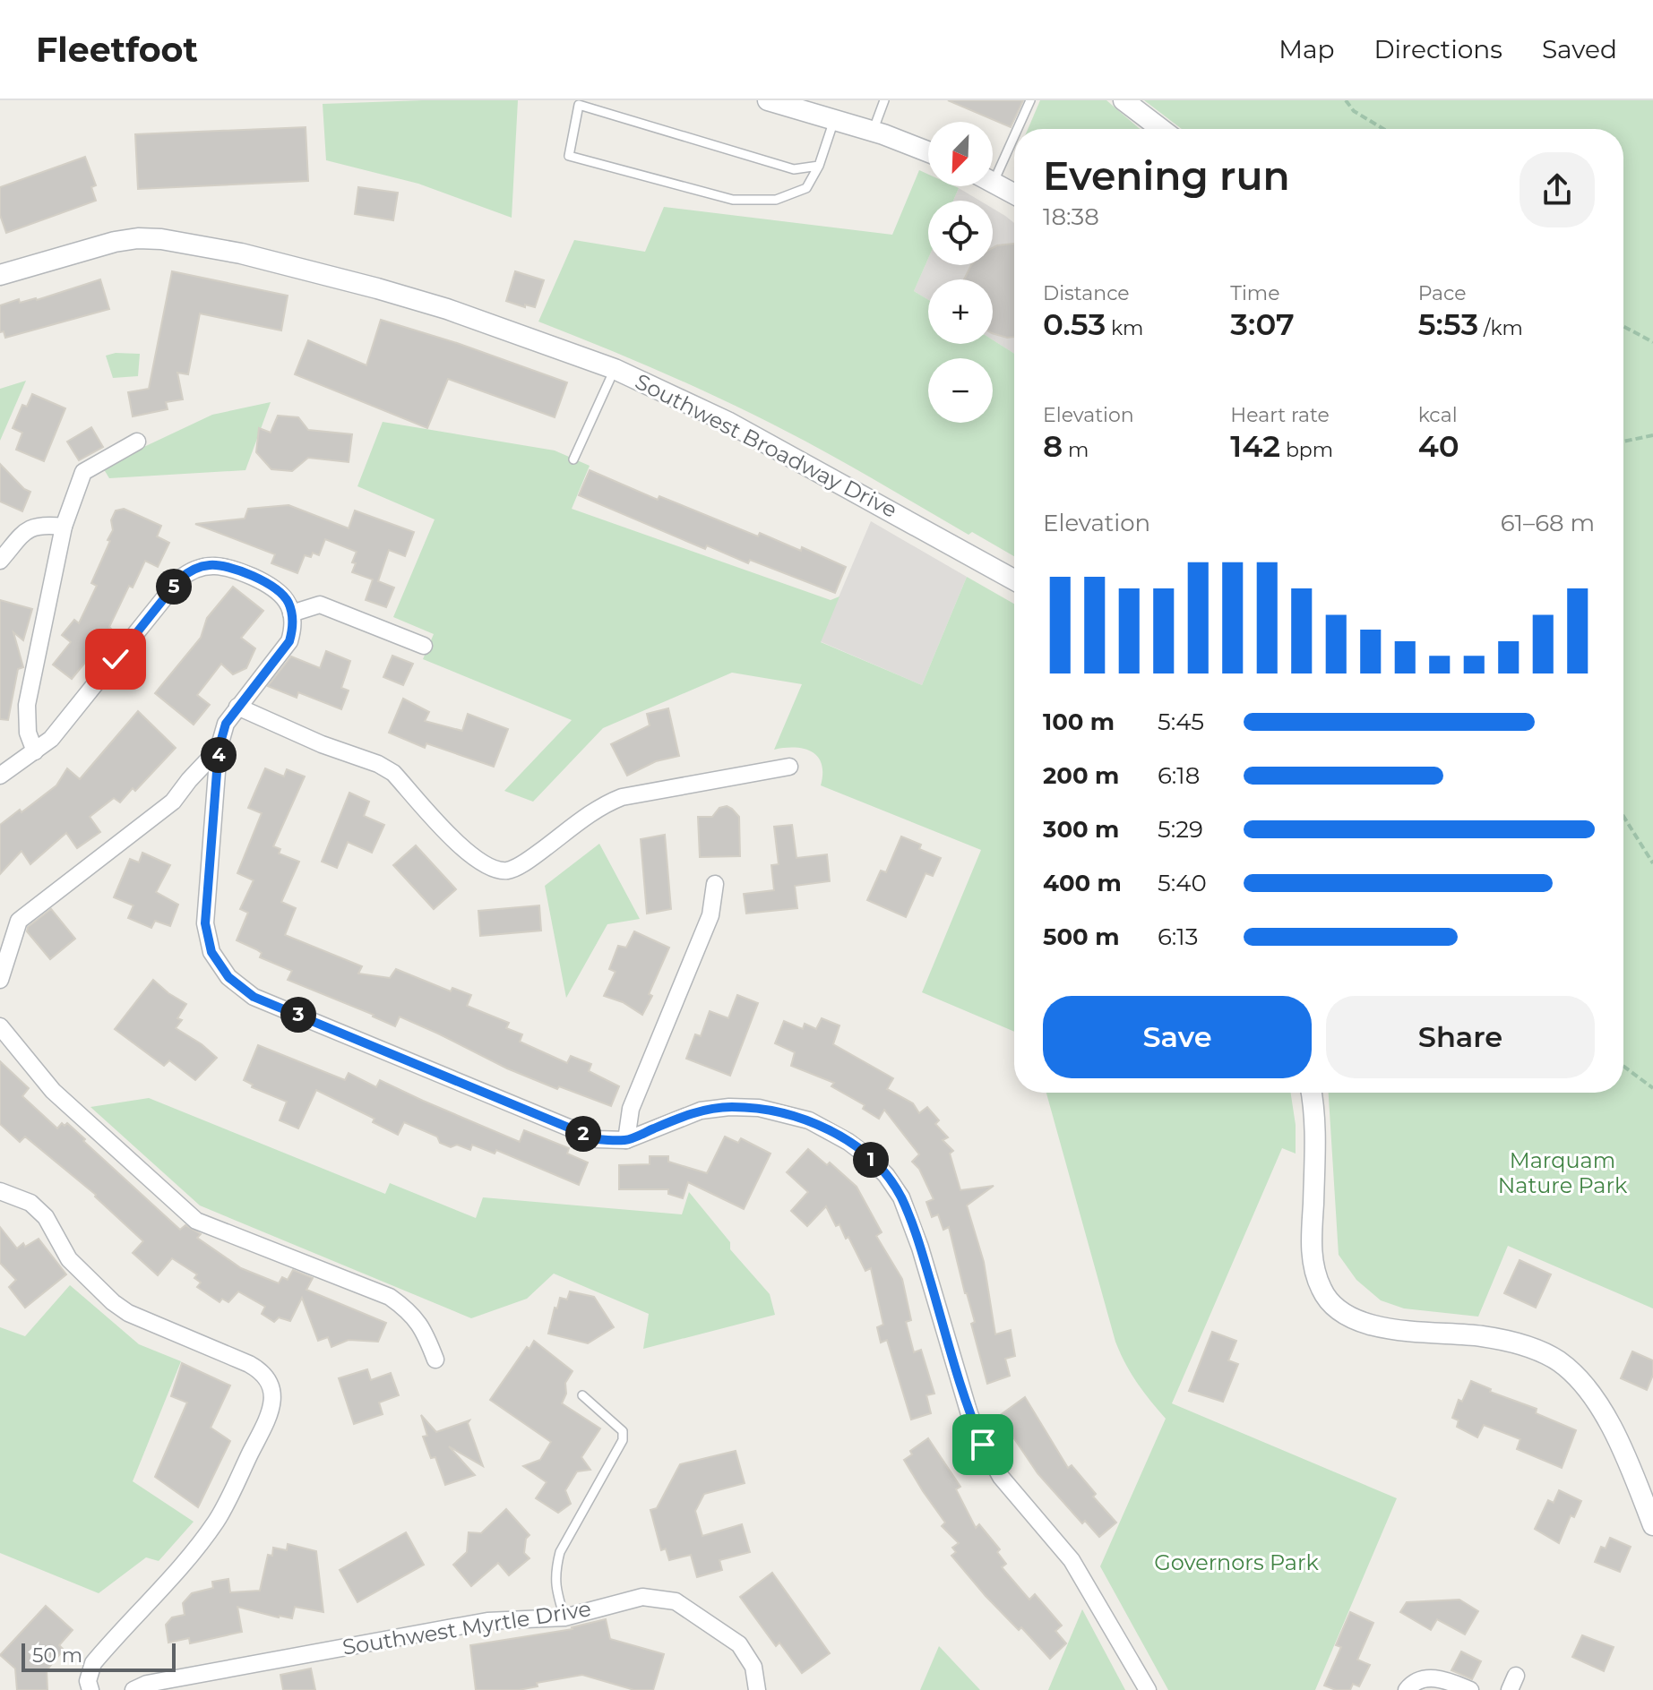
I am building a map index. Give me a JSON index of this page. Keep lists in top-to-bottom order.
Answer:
{
  "streets": {
    "street": ["Southwest Broadway Drive", "Southwest Myrtle Drive"]
  },
  "parks": ["Marquam Nature Park", "Governors Park"],
  "scale_bar": "50 m",
  "north": "bottom left",
  "page": {
    "header": "Fleetfoot",
    "nav": ["Map", "Directions", "Saved"],
    "map_buttons": ["+", "−"],
    "heading": ["Evening run", "18:38"],
    "stats": [
      ["Distance", "0.53 km"],
      ["Time", "3:07"],
      ["Pace", "5:53 /km"],
      ["Elevation", "8 m"],
      ["Heart rate", "142 bpm"],
      ["kcal", "40"]
    ],
    "chart": ["Elevation", "61–68 m"],
    "pins": [
      "5",
      "4",
      "3",
      "2",
      "1"
    ],
    "list": [
      {
        "name": "100 m",
        "note": "5:45"
      },
      {
        "name": "200 m",
        "note": "6:18"
      },
      {
        "name": "300 m",
        "note": "5:29"
      },
      {
        "name": "400 m",
        "note": "5:40"
      },
      {
        "name": "500 m",
        "note": "6:13"
      }
    ],
    "buttons": ["Save", "Share"],
    "scale": "50 m"
  }
}
